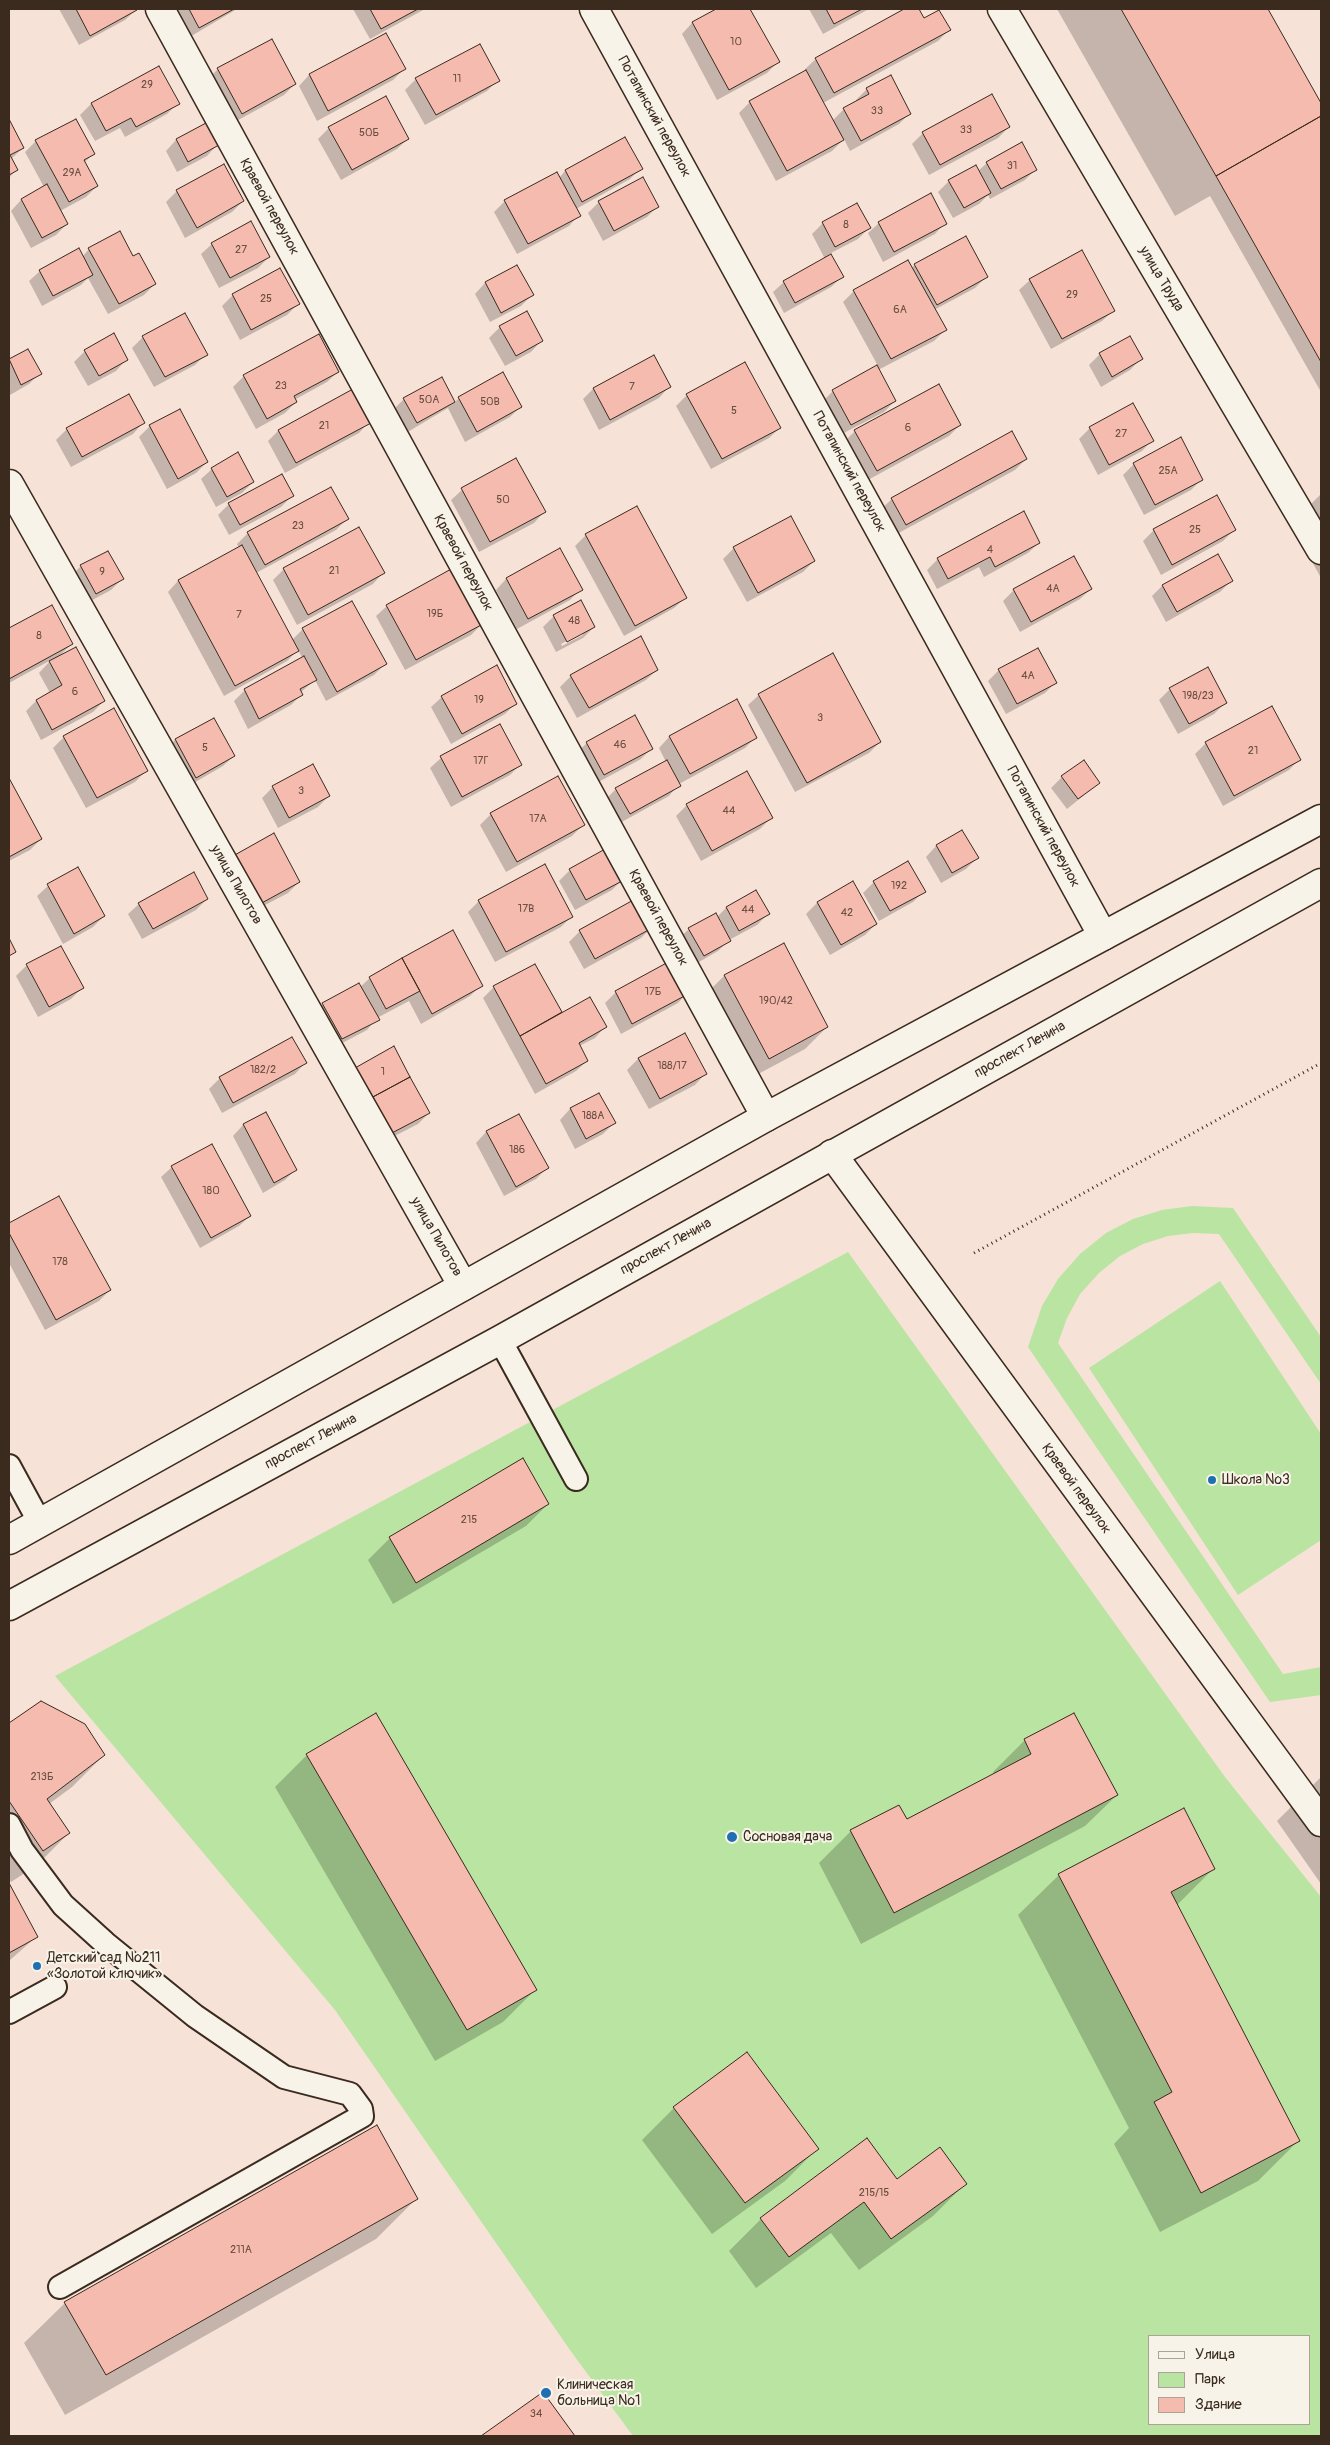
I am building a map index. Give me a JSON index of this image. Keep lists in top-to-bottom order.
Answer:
{
  "streets": {
    "street": [
      "Потапинский переулок",
      "Краевой переулок",
      "улица Труда",
      "улица Пилотов",
      "проспект Ленина"
    ]
  },
  "crossings": [
    ["Краевой переулок", "проспект Ленина"]
  ],
  "places": [
    "Школа №3",
    "Сосновая дача",
    "Детский сад №211 «Золотой ключик»",
    "Клиническая больница №1"
  ],
  "house_numbers": [
    "10",
    "11",
    "29",
    "33",
    "33",
    "50Б",
    "31",
    "29А",
    "8",
    "27",
    "29",
    "25",
    "6А",
    "23",
    "7",
    "50А",
    "50В",
    "5",
    "21",
    "6",
    "27",
    "25А",
    "50",
    "23",
    "25",
    "4",
    "21",
    "9",
    "4А",
    "19Б",
    "7",
    "48",
    "8",
    "4А",
    "6",
    "198/23",
    "19",
    "3",
    "46",
    "5",
    "21",
    "17Г",
    "3",
    "44",
    "17А",
    "192",
    "17В",
    "44",
    "42",
    "17Б",
    "190/42",
    "188/17",
    "182/2",
    "1",
    "188А",
    "186",
    "180",
    "178",
    "215",
    "213Б",
    "215/15",
    "211А",
    "34"
  ],
  "legend": ["Улица", "Парк", "Здание"]
}
